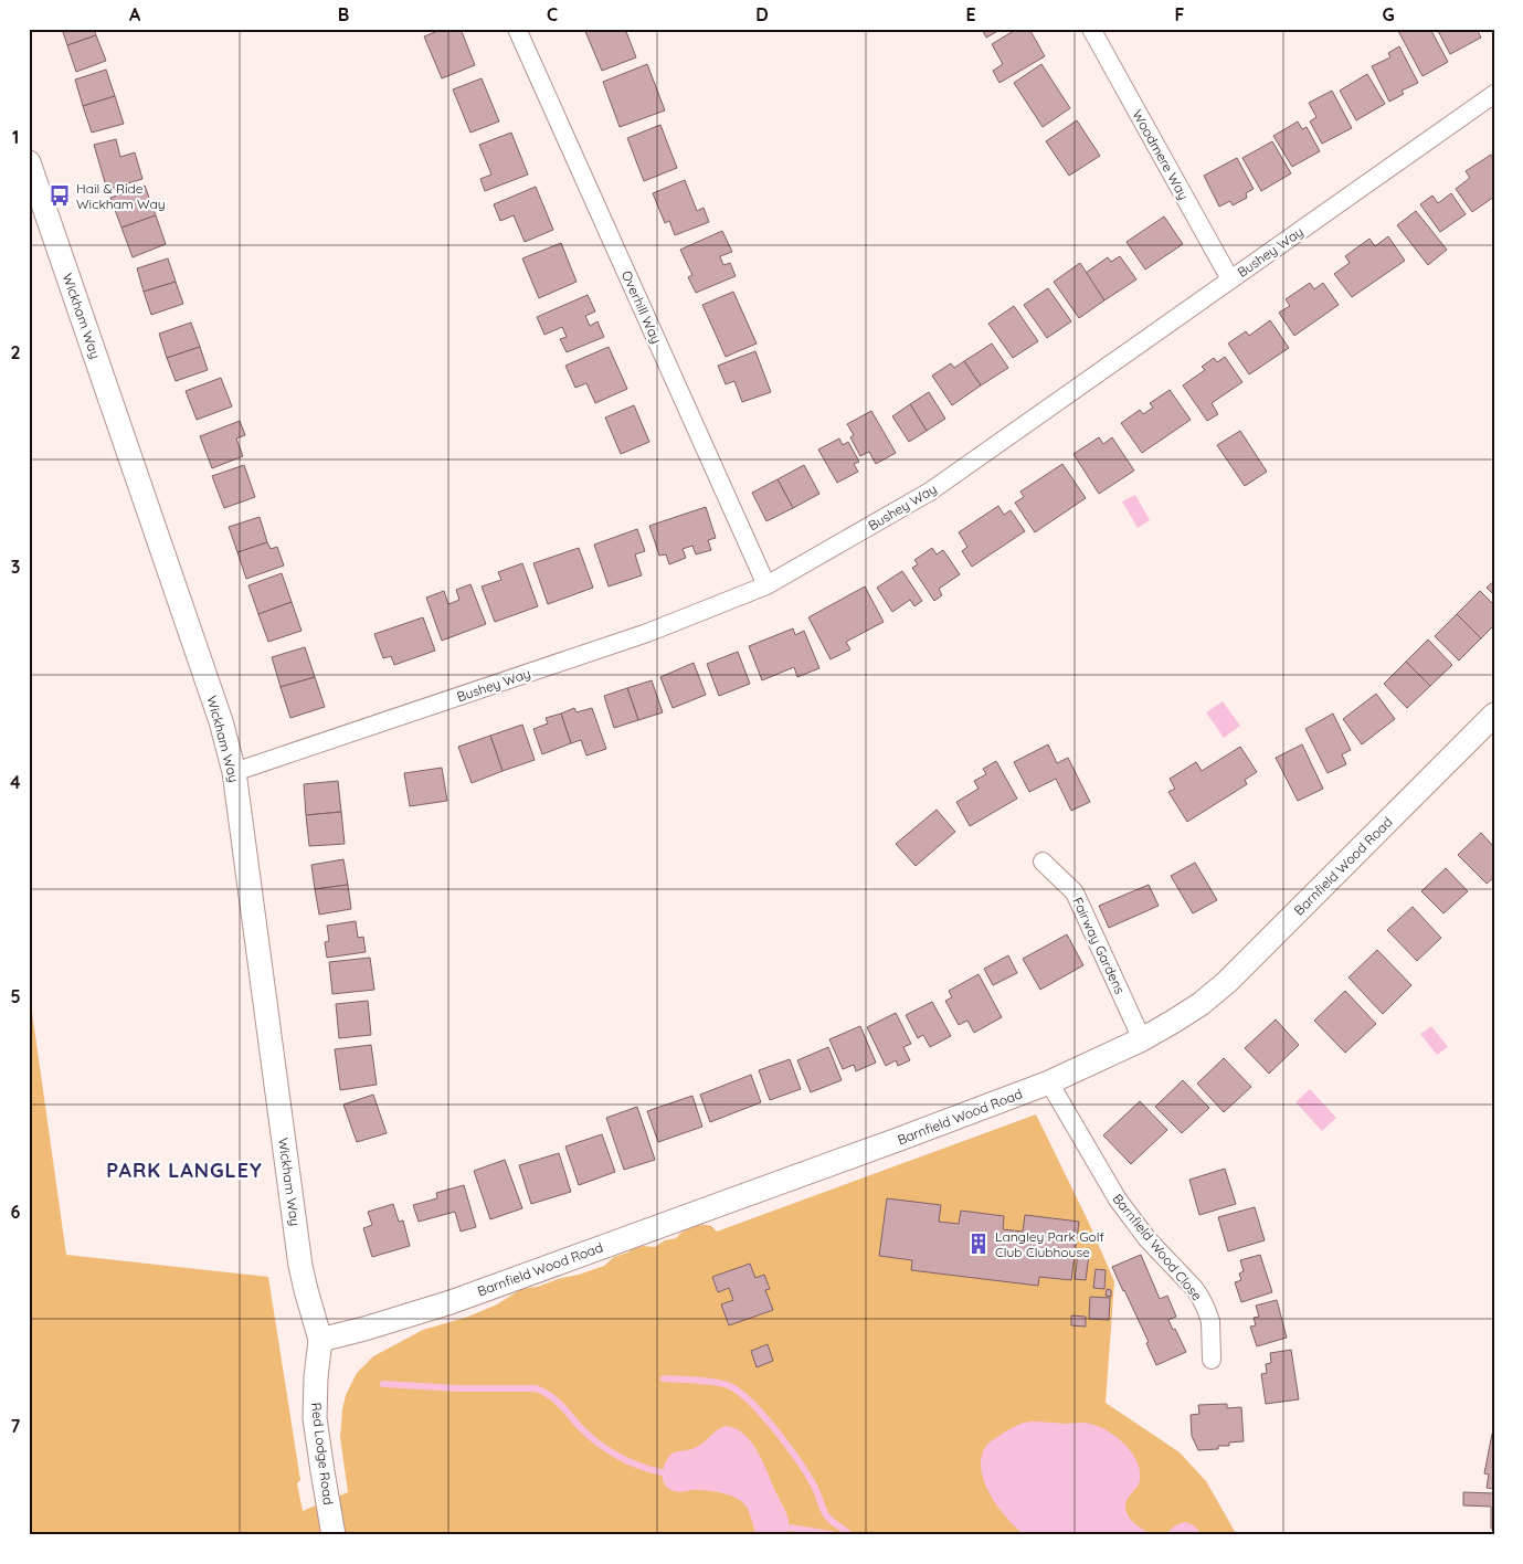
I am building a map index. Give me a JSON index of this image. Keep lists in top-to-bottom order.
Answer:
{
  "streets": {
    "street": [
      "Woodmere Way",
      "Bushey Way",
      "Overhill Way",
      "Wickham Way",
      "Barnfield Wood Road",
      "Fairway Gardens",
      "Barnfield Wood Close",
      "Red Lodge Road"
    ]
  },
  "crossings": [
    ["Woodmere Way", "Bushey Way"],
    ["Bushey Way", "Overhill Way"],
    ["Bushey Way", "Wickham Way"],
    ["Wickham Way", "Barnfield Wood Road"],
    ["Wickham Way", "Red Lodge Road"],
    ["Barnfield Wood Road", "Fairway Gardens"],
    ["Barnfield Wood Road", "Barnfield Wood Close"],
    ["Barnfield Wood Road", "Red Lodge Road"]
  ],
  "districts": ["PARK LANGLEY"],
  "places": {
    "bus stop": ["Hail & Ride Wickham Way"],
    "building": ["Langley Park Golf Club Clubhouse"]
  },
  "grid": {
    "columns": [
      "A",
      "B",
      "C",
      "D",
      "E",
      "F",
      "G"
    ],
    "rows": [
      "1",
      "2",
      "3",
      "4",
      "5",
      "6",
      "7"
    ]
  }
}
